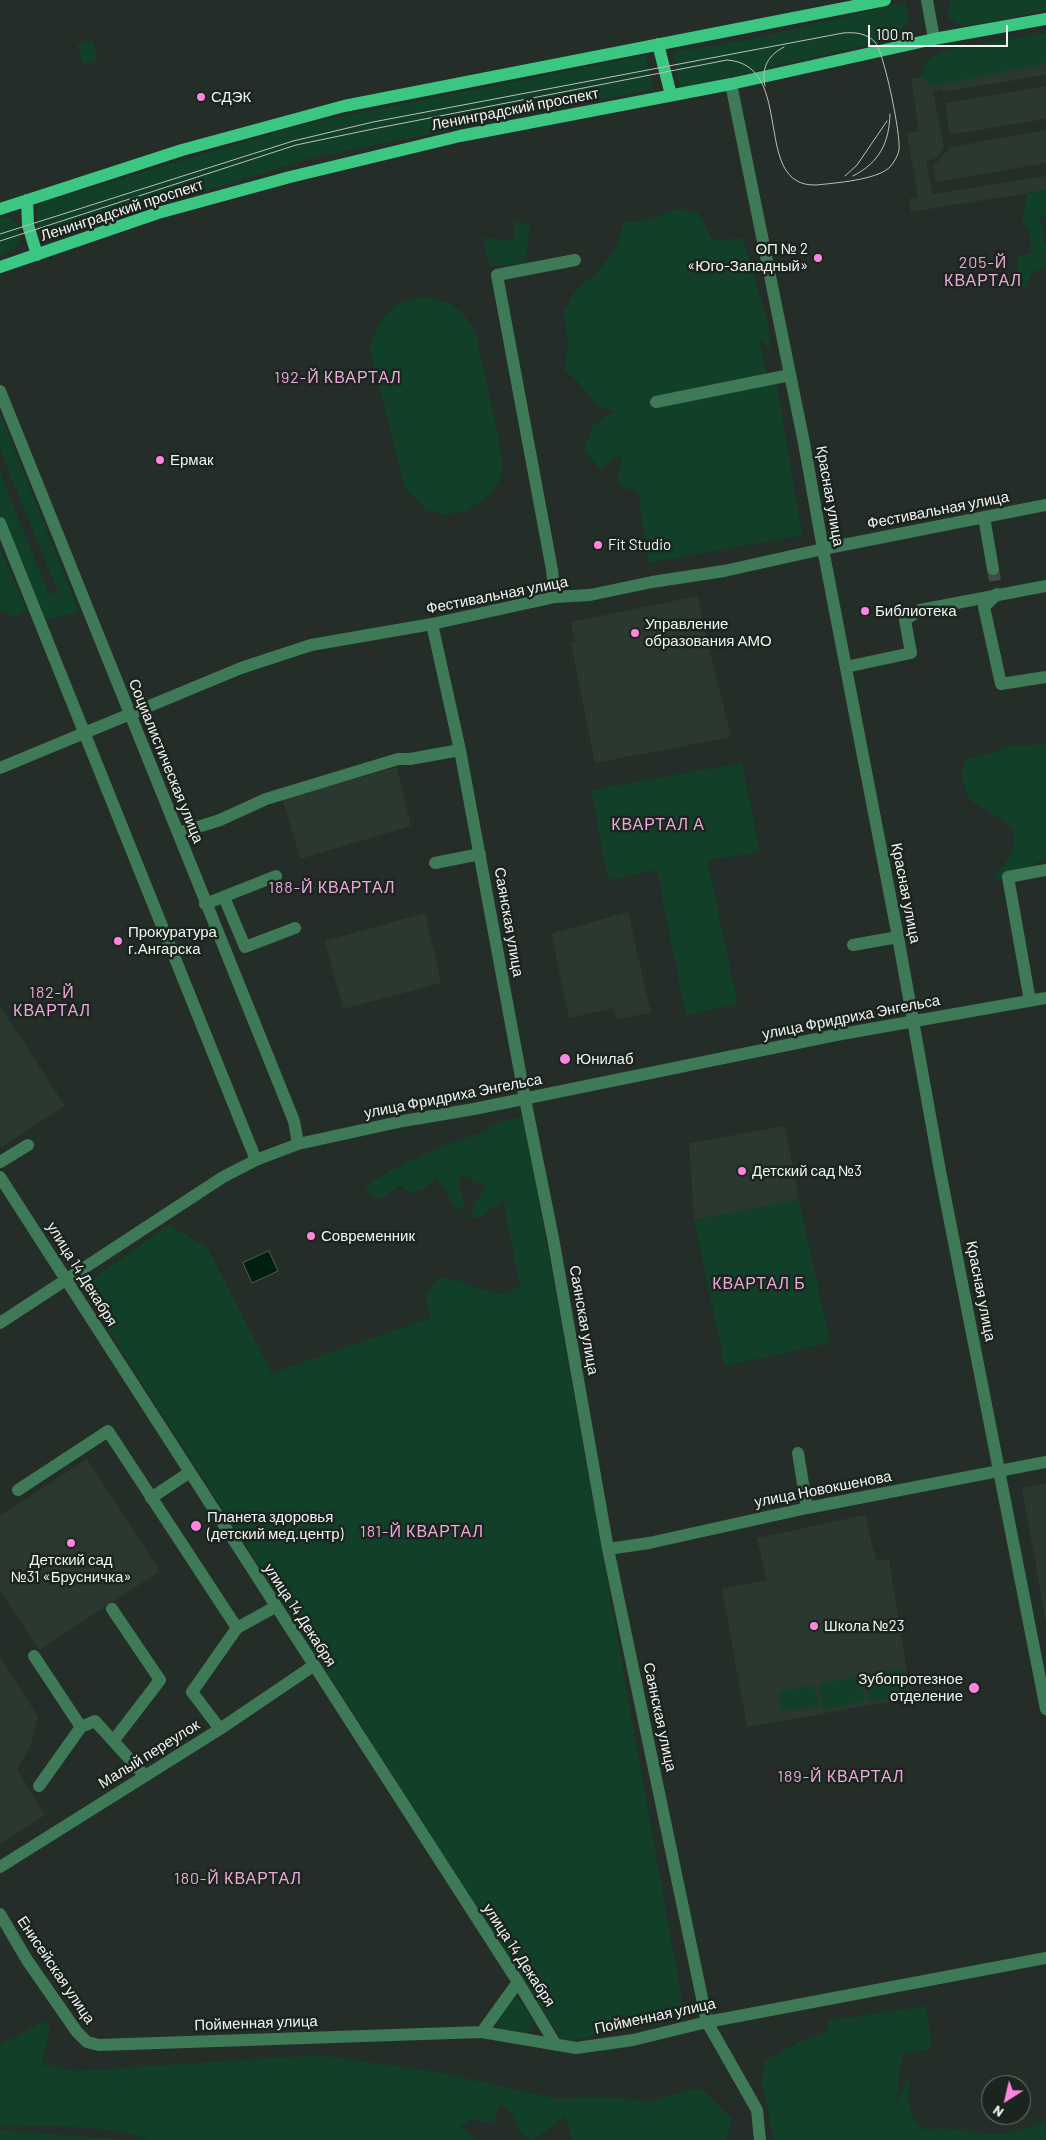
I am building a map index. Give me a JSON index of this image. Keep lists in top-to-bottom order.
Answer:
{
  "streets": {
    "main road": ["Ленинградский проспект"],
    "street": [
      "Красная улица",
      "Фестивальная улица",
      "Социалистическая улица",
      "Саянская улица",
      "улица Фридриха Энгельса",
      "улица 14 Декабря",
      "улица Новокшенова",
      "Малый переулок",
      "Енисейская улица",
      "Пойменная улица"
    ]
  },
  "crossings": [
    ["Ленинградский проспект", "Красная улица"],
    ["Красная улица", "Фестивальная улица"],
    ["Красная улица", "улица Фридриха Энгельса"],
    ["Красная улица", "улица Новокшенова"],
    ["Фестивальная улица", "Социалистическая улица"],
    ["Фестивальная улица", "Саянская улица"],
    ["Социалистическая улица", "улица Фридриха Энгельса"],
    ["Саянская улица", "улица Фридриха Энгельса"],
    ["Саянская улица", "улица Новокшенова"],
    ["Саянская улица", "Пойменная улица"],
    ["улица Фридриха Энгельса", "улица 14 Декабря"],
    ["улица 14 Декабря", "Малый переулок"],
    ["улица 14 Декабря", "Пойменная улица"],
    ["Енисейская улица", "Пойменная улица"]
  ],
  "districts": [
    "205-Й КВАРТАЛ",
    "192-Й КВАРТАЛ",
    "КВАРТАЛ А",
    "188-Й КВАРТАЛ",
    "182-Й КВАРТАЛ",
    "КВАРТАЛ Б",
    "181-Й КВАРТАЛ",
    "189-Й КВАРТАЛ",
    "180-Й КВАРТАЛ"
  ],
  "places": [
    "СДЭК",
    "ОП № 2 «Юго-Западный»",
    "Ермак",
    "Fit Studio",
    "Библиотека",
    "Управление образования АМО",
    "Прокуратура г.Ангарска",
    "Юнилаб",
    "Детский сад №3",
    "Современник",
    "Планета здоровья (детский мед.центр)",
    "Детский сад №31 «Брусничка»",
    "Школа №23",
    "Зубопротезное отделение"
  ],
  "scale_bar": "100 m",
  "north": "bottom left"
}
